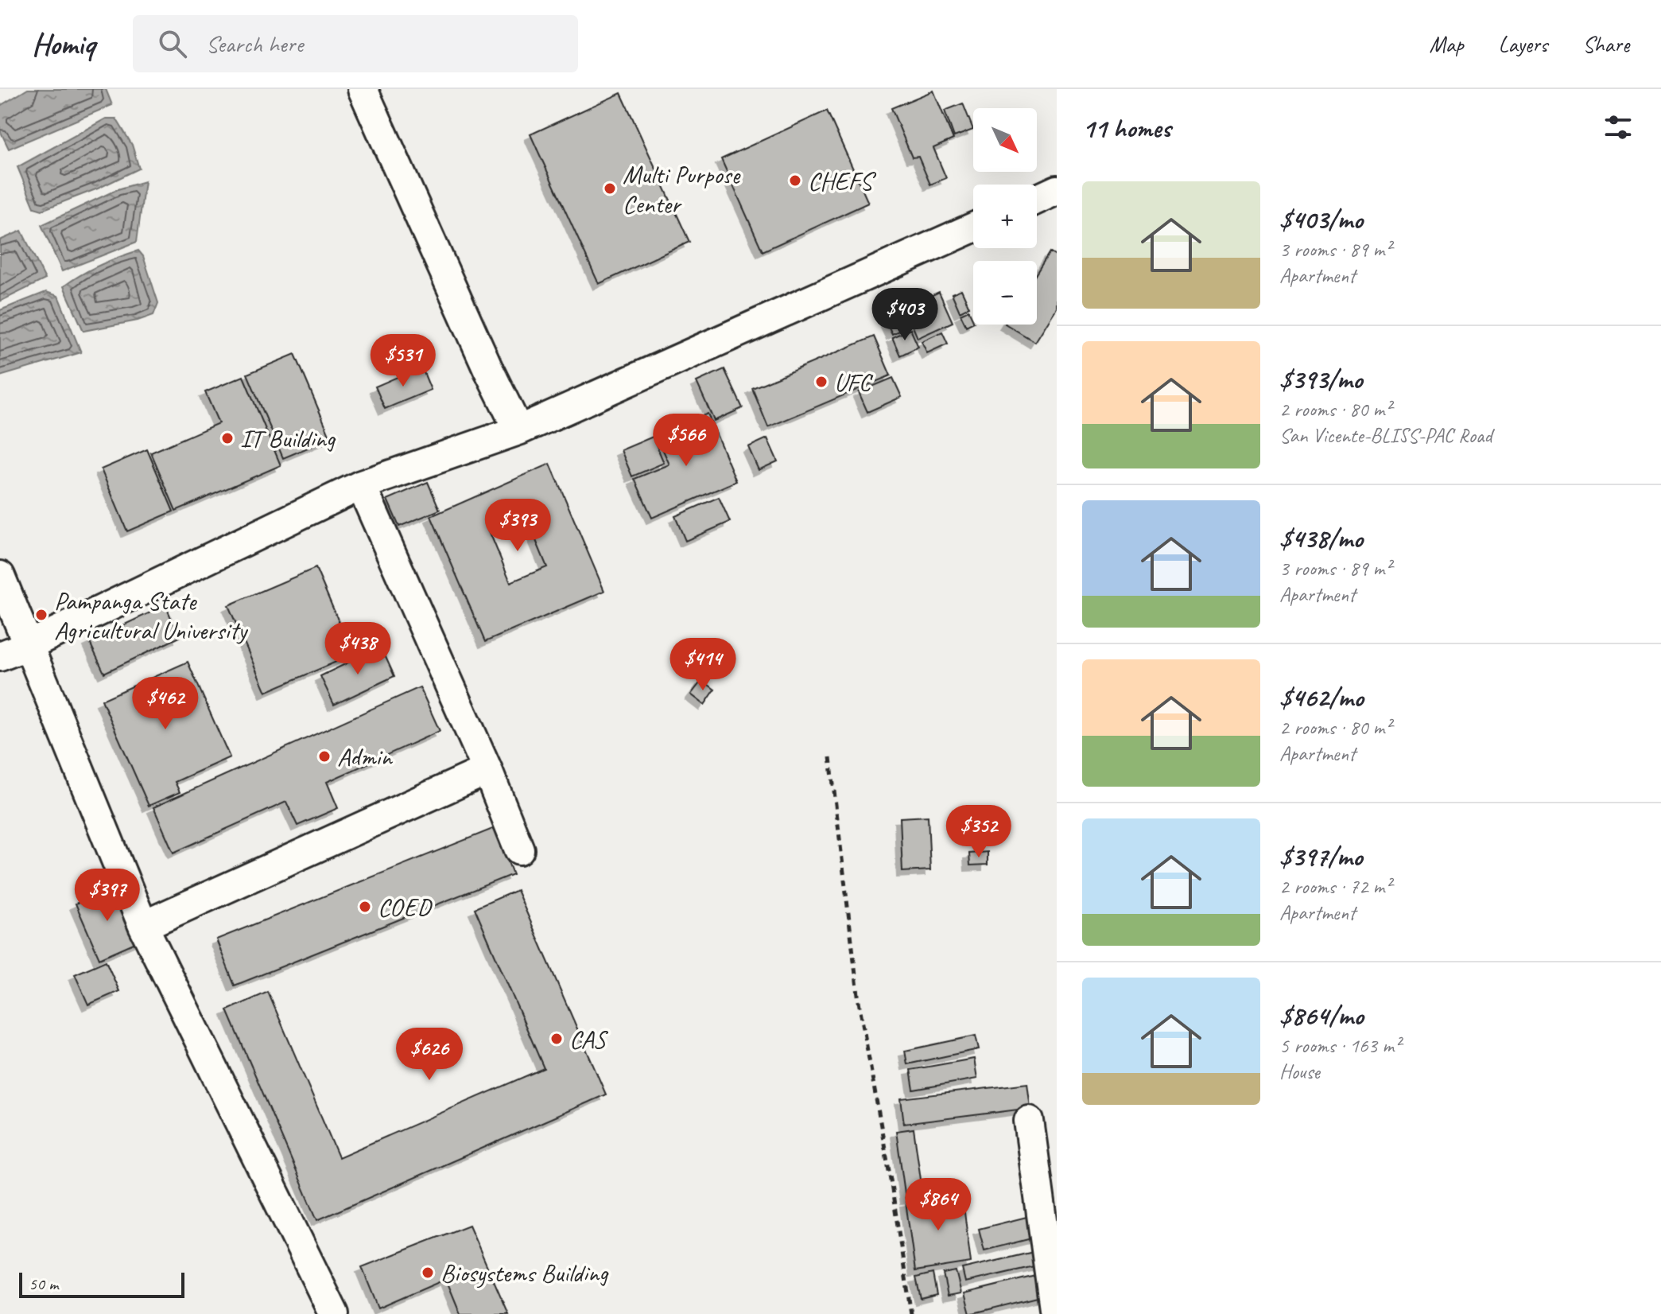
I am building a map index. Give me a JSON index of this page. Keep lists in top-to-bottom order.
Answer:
{
  "places": [
    "CHEFS",
    "Multi Purpose Center",
    "UFC",
    "IT Building",
    "Pampanga State Agricultural University",
    "Admin",
    "COED",
    "CAS",
    "Biosystems Building"
  ],
  "scale_bar": "50 m",
  "north": "bottom right",
  "page": {
    "header": "Homiq",
    "search": "Search here",
    "nav": ["Map", "Layers", "Share"],
    "heading": "11 homes",
    "map_buttons": ["+", "−"],
    "list": [
      {
        "name": "$403/mo",
        "note": "3 rooms · 89 m² · Apartment"
      },
      {
        "name": "$393/mo",
        "note": "2 rooms · 80 m² · San Vicente-BLISS-PAC Road"
      },
      {
        "name": "$438/mo",
        "note": "3 rooms · 89 m² · Apartment"
      },
      {
        "name": "$462/mo",
        "note": "2 rooms · 80 m² · Apartment"
      },
      {
        "name": "$397/mo",
        "note": "2 rooms · 72 m² · Apartment"
      },
      {
        "name": "$864/mo",
        "note": "5 rooms · 163 m² · House"
      }
    ],
    "price": [
      "$403",
      "$531",
      "$566",
      "$393",
      "$438",
      "$414",
      "$462",
      "$352",
      "$397",
      "$626",
      "$864"
    ],
    "scale": "50 m"
  }
}
